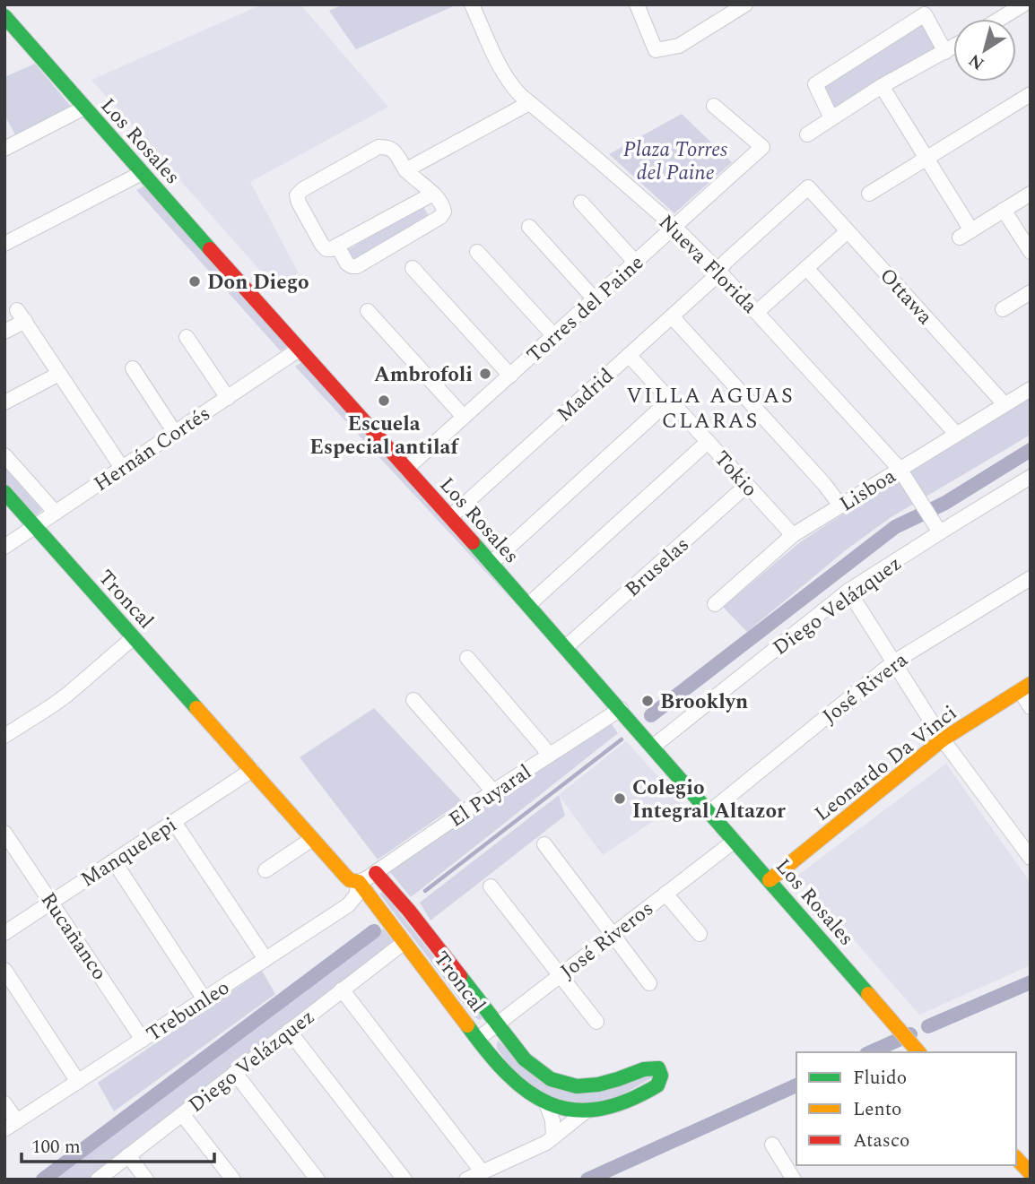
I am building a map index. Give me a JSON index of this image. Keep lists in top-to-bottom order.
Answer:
{
  "streets": {
    "street": [
      "Los Rosales",
      "Nueva Florida",
      "Ottawa",
      "Torres del Paine",
      "Madrid",
      "Hernán Cortés",
      "Tokio",
      "Lisboa",
      "Bruselas",
      "Troncal",
      "Diego Velázquez",
      "José Rivera",
      "Leonardo Da Vinci",
      "El Puyaral",
      "Manquelepi",
      "Rucañanco",
      "José Riveros",
      "Trebunleo"
    ]
  },
  "crossings": [
    ["Los Rosales", "Torres del Paine"],
    ["Los Rosales", "Madrid"],
    ["Los Rosales", "Hernán Cortés"],
    ["Los Rosales", "Bruselas"],
    ["Los Rosales", "Diego Velázquez"],
    ["Los Rosales", "José Rivera"],
    ["Los Rosales", "Leonardo Da Vinci"],
    ["Los Rosales", "El Puyaral"],
    ["Los Rosales", "José Riveros"],
    ["Nueva Florida", "Torres del Paine"],
    ["Nueva Florida", "Madrid"],
    ["Nueva Florida", "Lisboa"],
    ["Nueva Florida", "Diego Velázquez"],
    ["Ottawa", "Madrid"],
    ["Ottawa", "Lisboa"],
    ["Madrid", "Tokio"],
    ["Hernán Cortés", "Troncal"],
    ["Tokio", "Lisboa"],
    ["Tokio", "Bruselas"],
    ["Troncal", "Diego Velázquez"],
    ["Troncal", "El Puyaral"],
    ["Troncal", "Manquelepi"],
    ["Troncal", "José Riveros"],
    ["Troncal", "Trebunleo"],
    ["El Puyaral", "Trebunleo"],
    ["Manquelepi", "Rucañanco"],
    ["Rucañanco", "Trebunleo"]
  ],
  "districts": ["VILLA AGUAS CLARAS"],
  "parks": ["Plaza Torres del Paine"],
  "places": [
    "Don Diego",
    "Ambrofoli",
    "Escuela Especial antilaf",
    "Brooklyn",
    "Colegio Integral Altazor"
  ],
  "legend": ["Fluido", "Lento", "Atasco"],
  "scale_bar": "100 m",
  "north": "bottom left"
}
